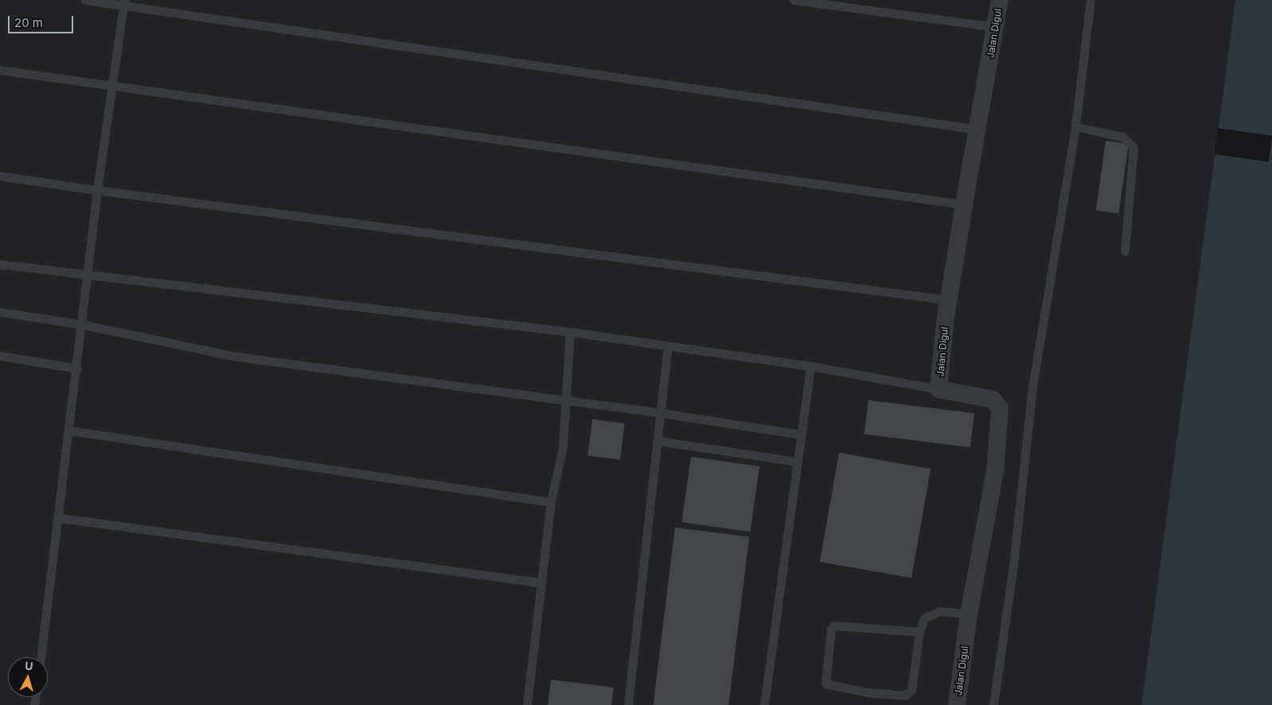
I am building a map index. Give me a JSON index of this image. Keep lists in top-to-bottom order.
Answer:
{
  "streets": {
    "street": ["Jalan Digul"]
  },
  "scale_bar": "20 m",
  "north": "top"
}
